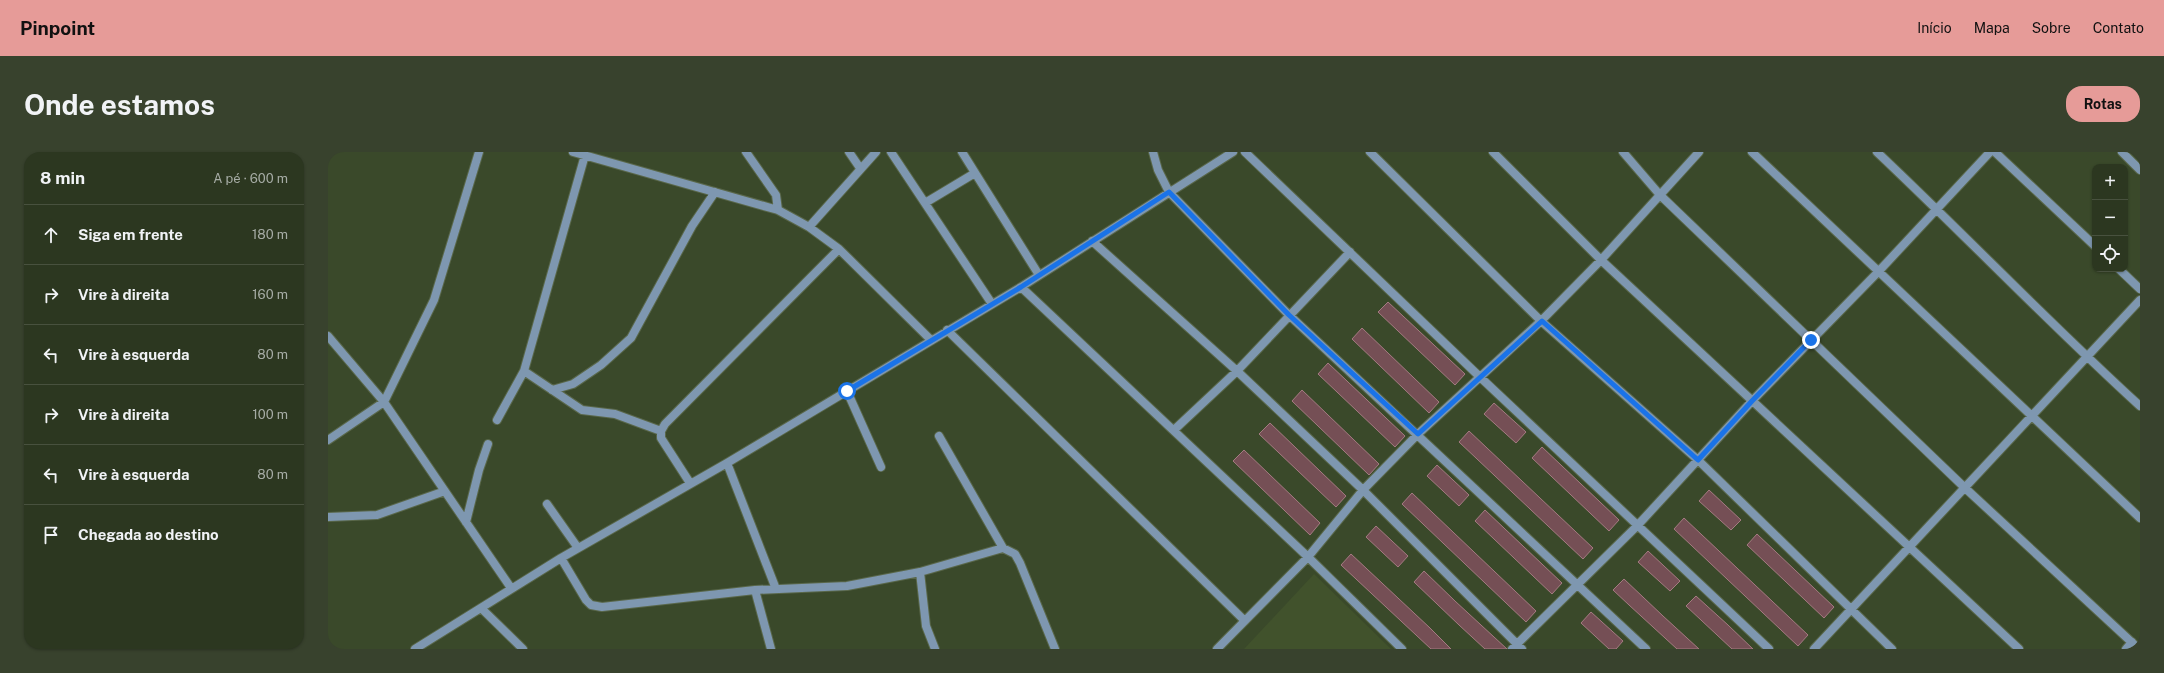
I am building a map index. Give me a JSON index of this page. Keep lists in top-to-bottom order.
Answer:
{
  "page": {
    "header": "Pinpoint",
    "nav": [
      "Início",
      "Mapa",
      "Sobre",
      "Contato"
    ],
    "buttons": "Rotas",
    "title": "Onde estamos",
    "heading": ["8 min", "A pé · 600 m"],
    "map_buttons": ["+", "−"],
    "list": [
      ["Siga em frente", "180 m"],
      ["Vire à direita", "160 m"],
      ["Vire à esquerda", "80 m"],
      ["Vire à direita", "100 m"],
      ["Vire à esquerda", "80 m"],
      "Chegada ao destino"
    ]
  }
}
